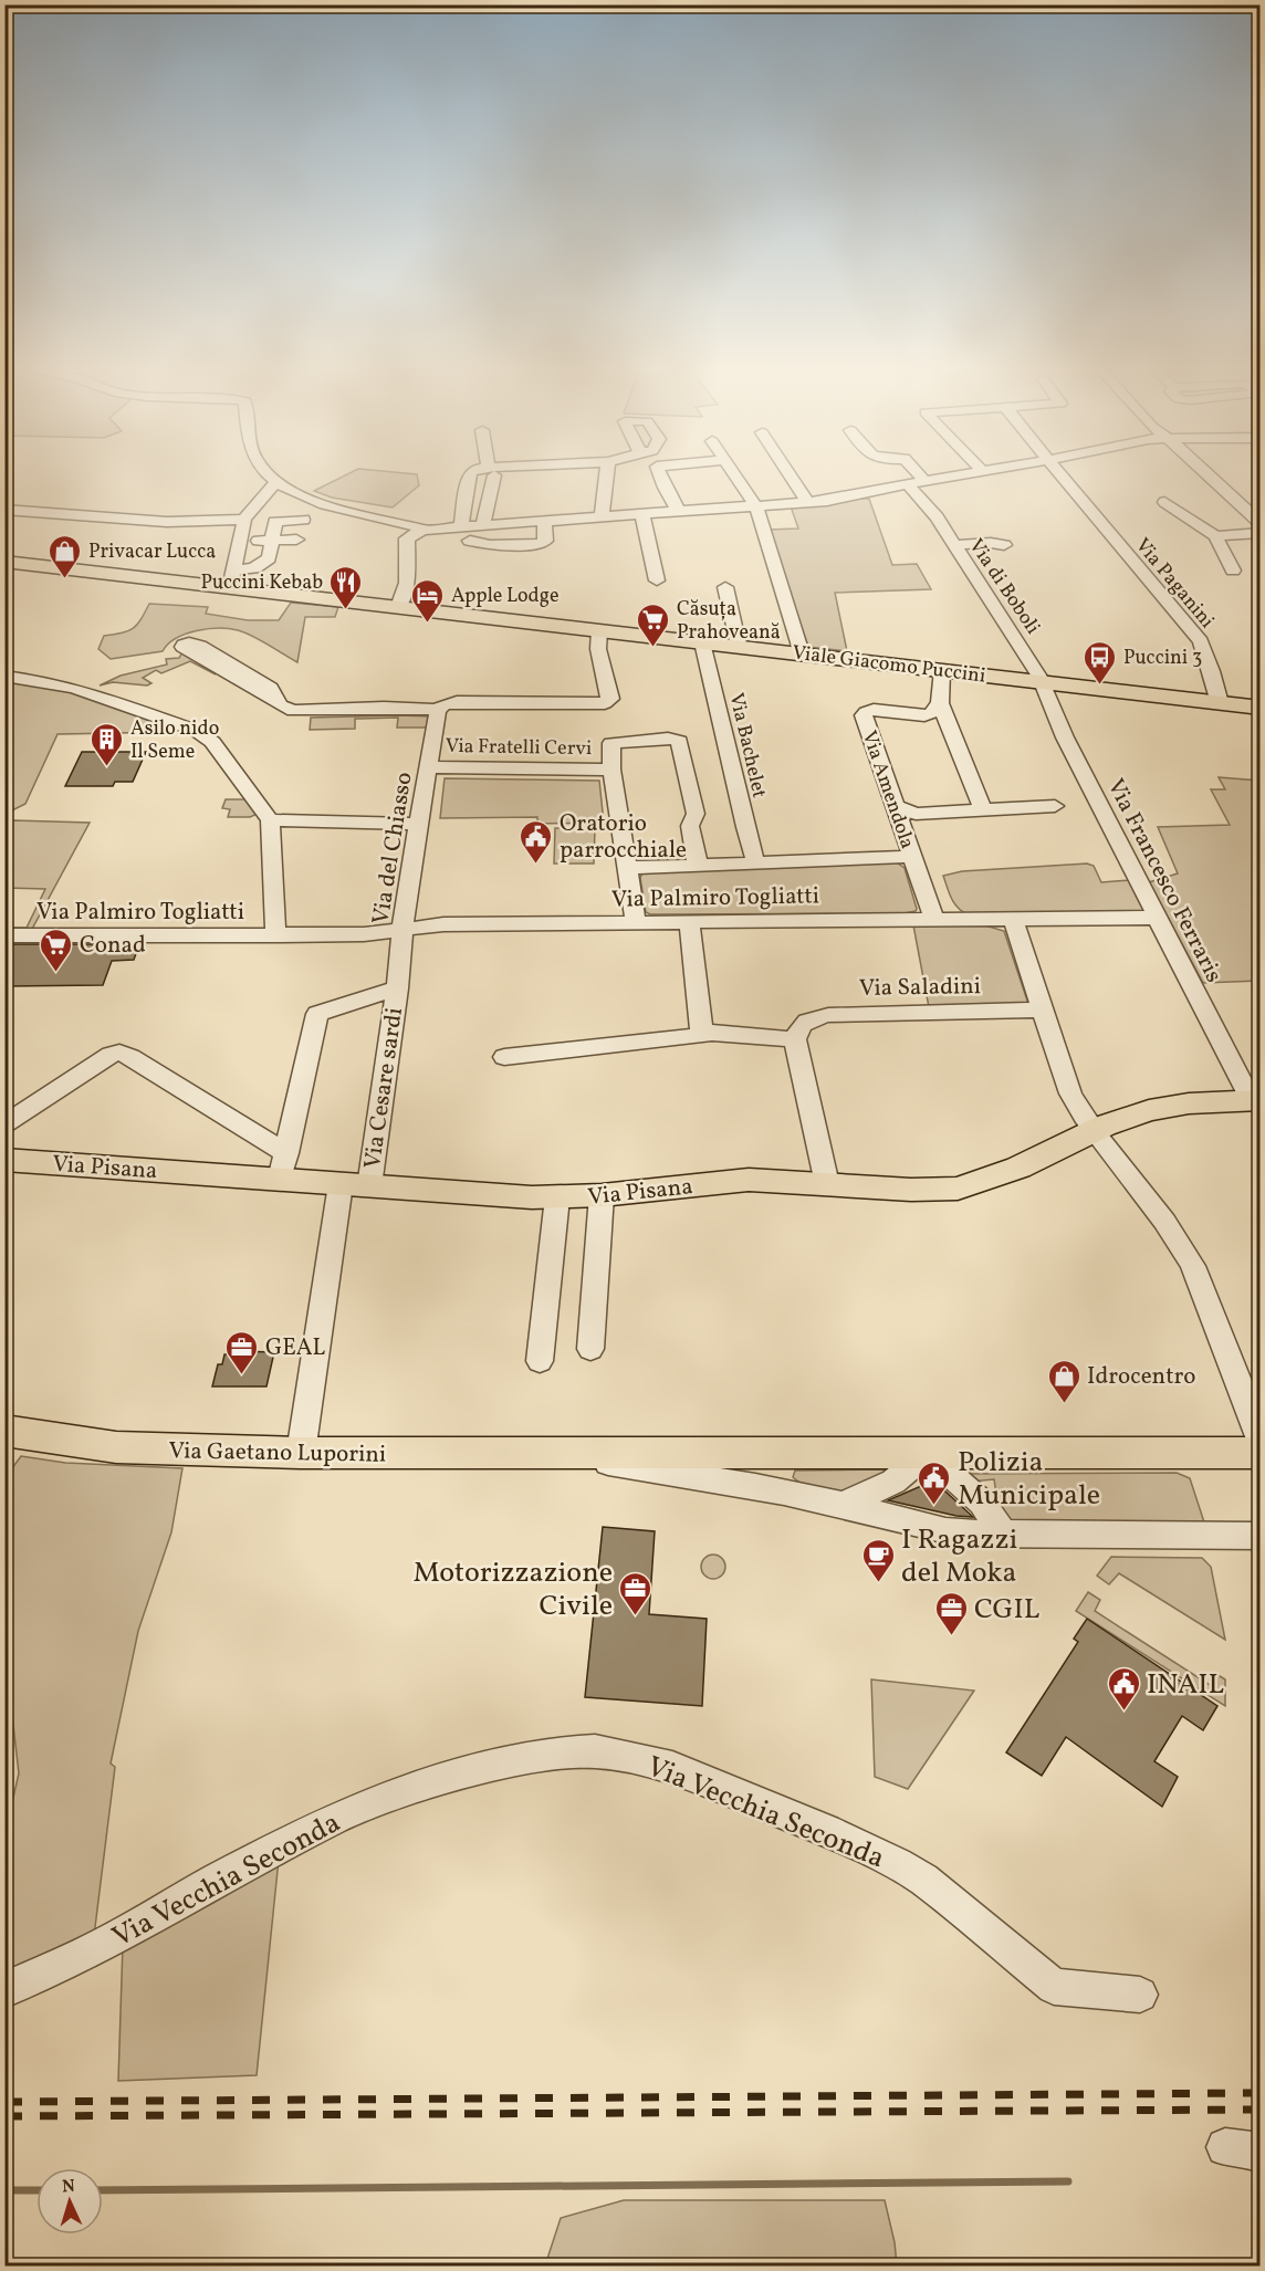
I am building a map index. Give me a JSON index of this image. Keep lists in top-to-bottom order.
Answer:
{
  "streets": {
    "main road": ["Viale Giacomo Puccini", "Via Pisana", "Via Gaetano Luporini"],
    "street": [
      "Via Paganini",
      "Via di Boboli",
      "Via Bachelet",
      "Via Fratelli Cervi",
      "Via Amendola",
      "Via del Chiasso",
      "Via Francesco Ferraris",
      "Via Palmiro Togliatti",
      "Via Saladini",
      "Via Cesare sardi",
      "Via Vecchia Seconda"
    ]
  },
  "crossings": [
    ["Via Paganini", "Viale Giacomo Puccini"],
    ["Via di Boboli", "Viale Giacomo Puccini"],
    ["Via di Boboli", "Via Francesco Ferraris"],
    ["Viale Giacomo Puccini", "Via Bachelet"],
    ["Viale Giacomo Puccini", "Via Francesco Ferraris"],
    ["Via Fratelli Cervi", "Via del Chiasso"],
    ["Via Fratelli Cervi", "Via Palmiro Togliatti"],
    ["Via Amendola", "Via Palmiro Togliatti"],
    ["Via del Chiasso", "Via Palmiro Togliatti"],
    ["Via del Chiasso", "Via Cesare sardi"],
    ["Via Francesco Ferraris", "Via Palmiro Togliatti"],
    ["Via Francesco Ferraris", "Via Pisana"],
    ["Via Cesare sardi", "Via Pisana"],
    ["Via Cesare sardi", "Via Gaetano Luporini"]
  ],
  "places": {
    "shop": ["Privacar Lucca", "Idrocentro"],
    "restaurant": ["Puccini Kebab"],
    "hotel": ["Apple Lodge"],
    "supermarket": ["Căsuța Prahoveană", "Conad"],
    "bus stop": ["Puccini 3"],
    "building": ["Asilo nido Il Seme"],
    "public building": ["Oratorio parrocchiale", "Polizia Municipale", "INAIL"],
    "office": ["GEAL", "Motorizzazione Civile", "CGIL"],
    "cafe": ["I Ragazzi del Moka"]
  },
  "north": "top"
}
